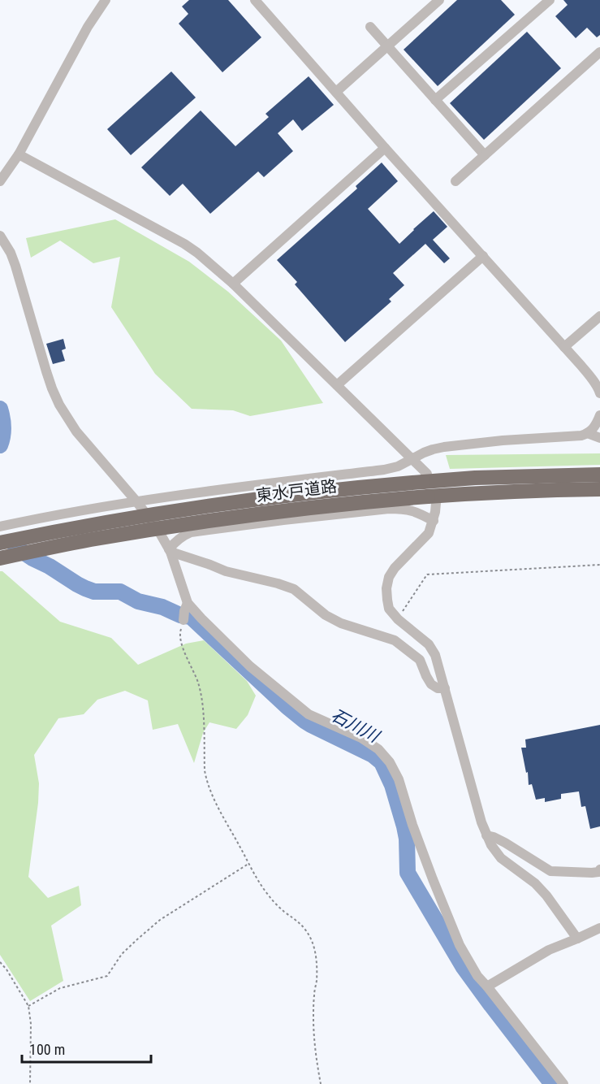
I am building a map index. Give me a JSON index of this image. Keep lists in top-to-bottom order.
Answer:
{
  "streets": {
    "highway": ["東水戸道路"]
  },
  "water": ["石川川"],
  "scale_bar": "100 m"
}
